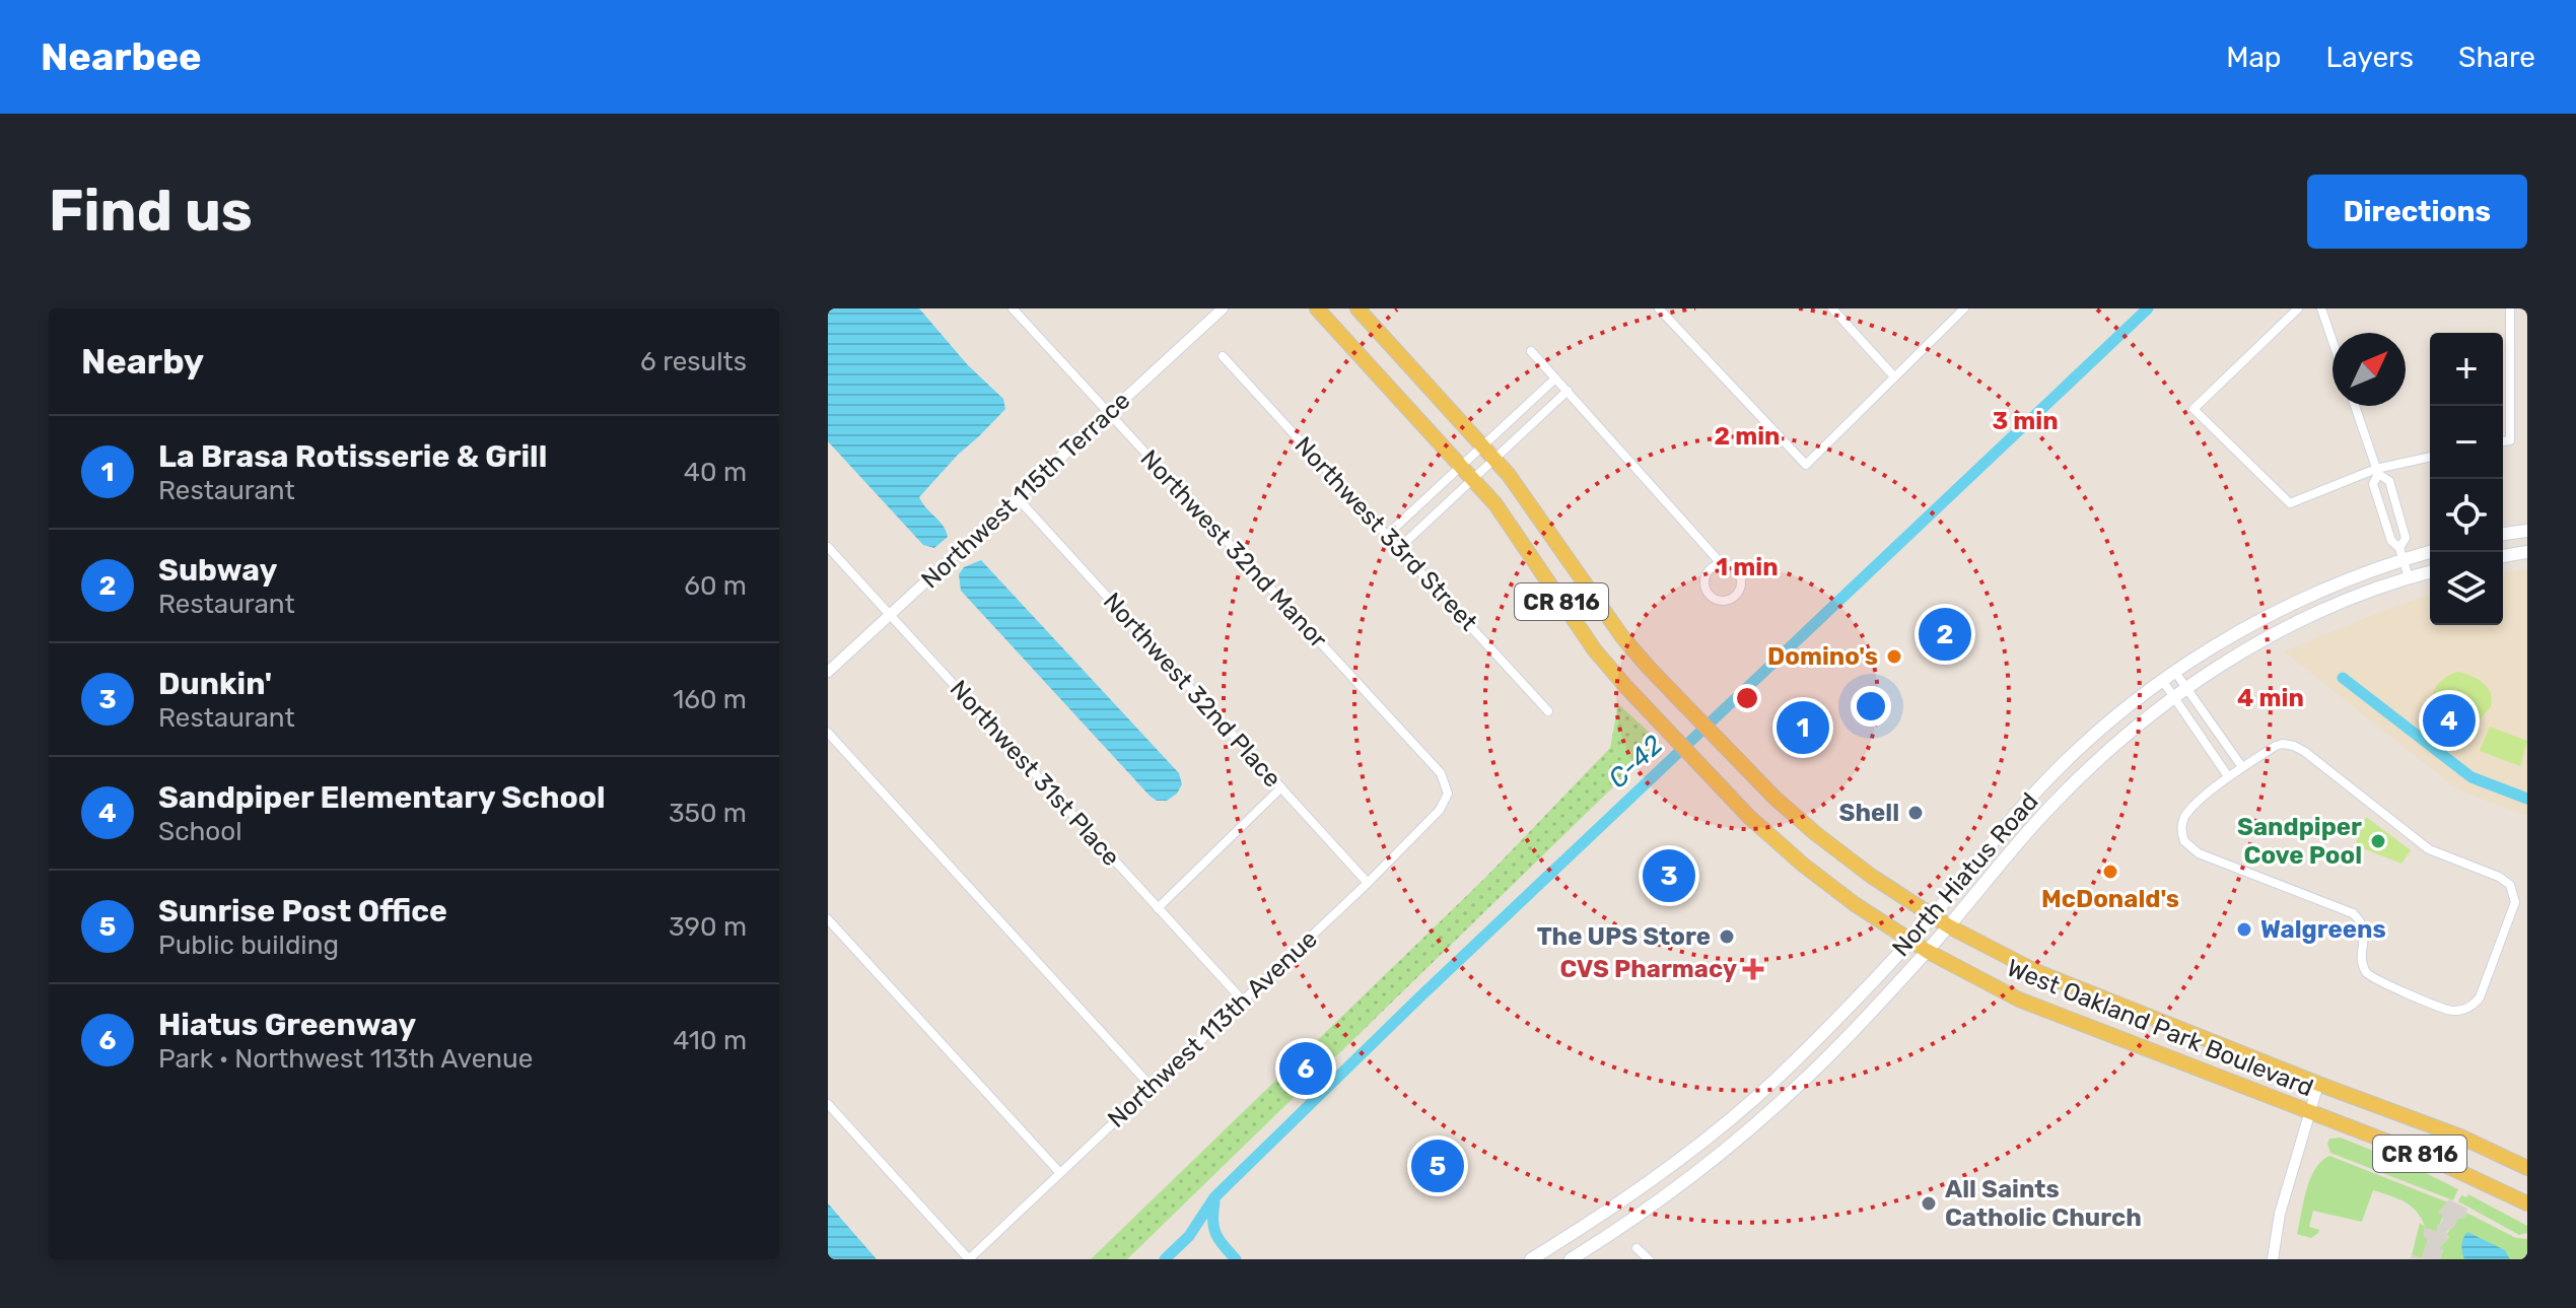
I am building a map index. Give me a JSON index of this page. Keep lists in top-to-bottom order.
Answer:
{
  "streets": {
    "main road": ["CR 816", "North Hiatus Road", "West Oakland Park Boulevard"],
    "street": [
      "Northwest 115th Terrace",
      "Northwest 33rd Street",
      "Northwest 32nd Manor",
      "Northwest 32nd Place",
      "Northwest 31st Place",
      "Northwest 113th Avenue"
    ]
  },
  "crossings": [
    ["Northwest 115th Terrace", "Northwest 32nd Manor"],
    ["Northwest 115th Terrace", "Northwest 32nd Place"],
    ["Northwest 115th Terrace", "Northwest 31st Place"],
    ["Northwest 32nd Manor", "Northwest 113th Avenue"],
    ["Northwest 32nd Place", "Northwest 113th Avenue"],
    ["Northwest 31st Place", "Northwest 113th Avenue"],
    ["North Hiatus Road", "West Oakland Park Boulevard"]
  ],
  "water": ["C-42"],
  "places": {
    "other": [
      "Domino's",
      "Shell",
      "Sandpiper Cove Pool",
      "McDonald's",
      "Walgreens",
      "The UPS Store",
      "All Saints Catholic Church"
    ],
    "health": ["CVS Pharmacy"]
  },
  "north": "top right",
  "page": {
    "header": "Nearbee",
    "nav": ["Map", "Layers", "Share"],
    "buttons": "Directions",
    "title": "Find us",
    "heading": ["Nearby", "6 results"],
    "map_buttons": ["+", "−"],
    "list": [
      {
        "mark": "1",
        "name": "La Brasa Rotisserie & Grill",
        "note": "Restaurant",
        "value": "40 m"
      },
      {
        "mark": "2",
        "name": "Subway",
        "note": "Restaurant",
        "value": "60 m"
      },
      {
        "mark": "3",
        "name": "Dunkin'",
        "note": "Restaurant",
        "value": "160 m"
      },
      {
        "mark": "4",
        "name": "Sandpiper Elementary School",
        "note": "School",
        "value": "350 m"
      },
      {
        "mark": "5",
        "name": "Sunrise Post Office",
        "note": "Public building",
        "value": "390 m"
      },
      {
        "mark": "6",
        "name": "Hiatus Greenway",
        "note": "Park · Northwest 113th Avenue",
        "value": "410 m"
      }
    ],
    "pins": [
      "2",
      "4",
      "1",
      "3",
      "6",
      "5"
    ]
  },
  "rings": [
    "3 min",
    "2 min",
    "1 min",
    "4 min"
  ]
}
